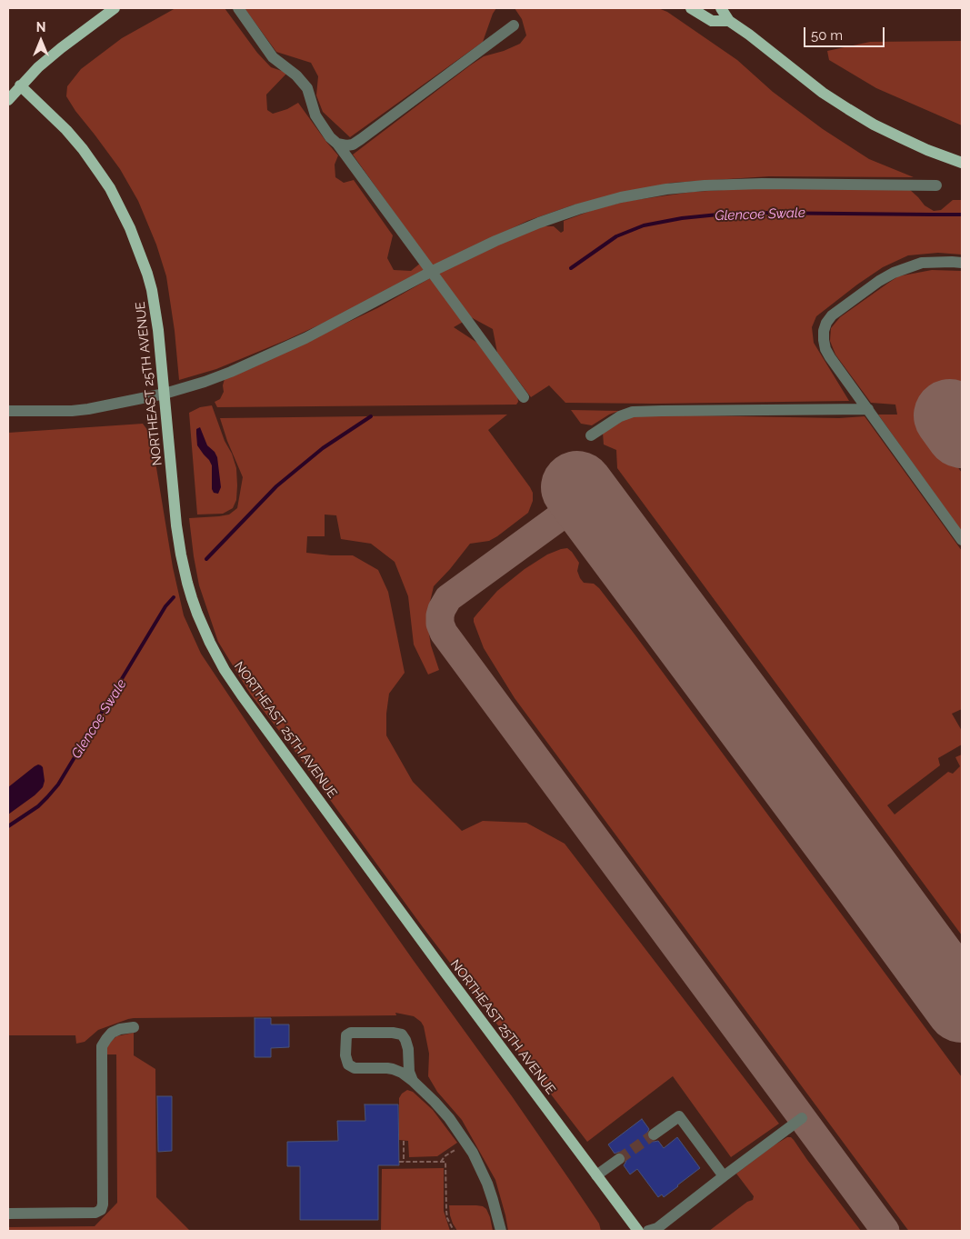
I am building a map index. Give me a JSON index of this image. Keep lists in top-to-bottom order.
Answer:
{
  "streets": {
    "main road": ["NORTHEAST 25TH AVENUE"]
  },
  "water": ["Glencoe Swale"],
  "scale_bar": "50 m",
  "north": "top"
}
